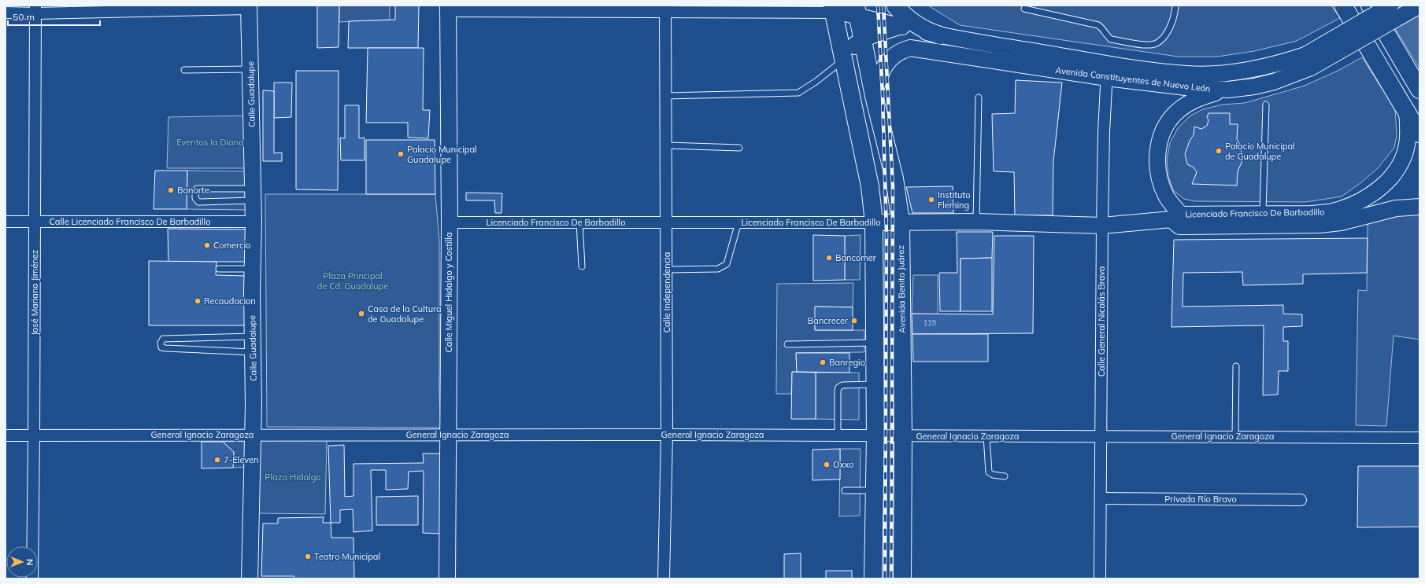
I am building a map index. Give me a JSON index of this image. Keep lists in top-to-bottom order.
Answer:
{
  "streets": {
    "main road": ["Avenida Benito Juárez"],
    "street": [
      "Avenida Constituyentes de Nuevo León",
      "Calle Guadalupe",
      "Licenciado Francisco De Barbadillo",
      "Calle Licenciado Francisco De Barbadillo",
      "José Mariano Jiménez",
      "Calle Miguel Hidalgo y Costilla",
      "Calle Independencia",
      "Calle General Nicolás Bravo",
      "General Ignacio Zaragoza",
      "Privada Río Bravo"
    ]
  },
  "crossings": [
    ["Avenida Constituyentes de Nuevo León", "Avenida Benito Juárez"],
    ["Avenida Constituyentes de Nuevo León", "Calle General Nicolás Bravo"],
    ["Calle Guadalupe", "Calle Licenciado Francisco De Barbadillo"],
    ["Calle Guadalupe", "General Ignacio Zaragoza"],
    ["Licenciado Francisco De Barbadillo", "Avenida Benito Juárez"],
    ["Licenciado Francisco De Barbadillo", "Calle Miguel Hidalgo y Costilla"],
    ["Licenciado Francisco De Barbadillo", "Calle Independencia"],
    ["Licenciado Francisco De Barbadillo", "Calle General Nicolás Bravo"],
    ["Calle Licenciado Francisco De Barbadillo", "José Mariano Jiménez"],
    ["Avenida Benito Juárez", "General Ignacio Zaragoza"],
    ["José Mariano Jiménez", "General Ignacio Zaragoza"],
    ["Calle Miguel Hidalgo y Costilla", "General Ignacio Zaragoza"],
    ["Calle Independencia", "General Ignacio Zaragoza"],
    ["Calle General Nicolás Bravo", "General Ignacio Zaragoza"],
    ["Calle General Nicolás Bravo", "Privada Río Bravo"]
  ],
  "parks": ["Eventos la Diana", "Plaza Principal de Cd. Guadalupe", "Plaza Hidalgo"],
  "places": [
    "Palacio Municipal de Guadalupe",
    "Palacio Municipal Guadalupe",
    "Banorte",
    "Instituto Fleming",
    "Comercio",
    "Bancomer",
    "Recaudacion",
    "Casa de la Cultura de Guadalupe",
    "Bancrecer",
    "Banregio",
    "7-Eleven",
    "Oxxo",
    "Teatro Municipal"
  ],
  "house_numbers": ["119"],
  "scale_bar": "50 m",
  "north": "right"
}
